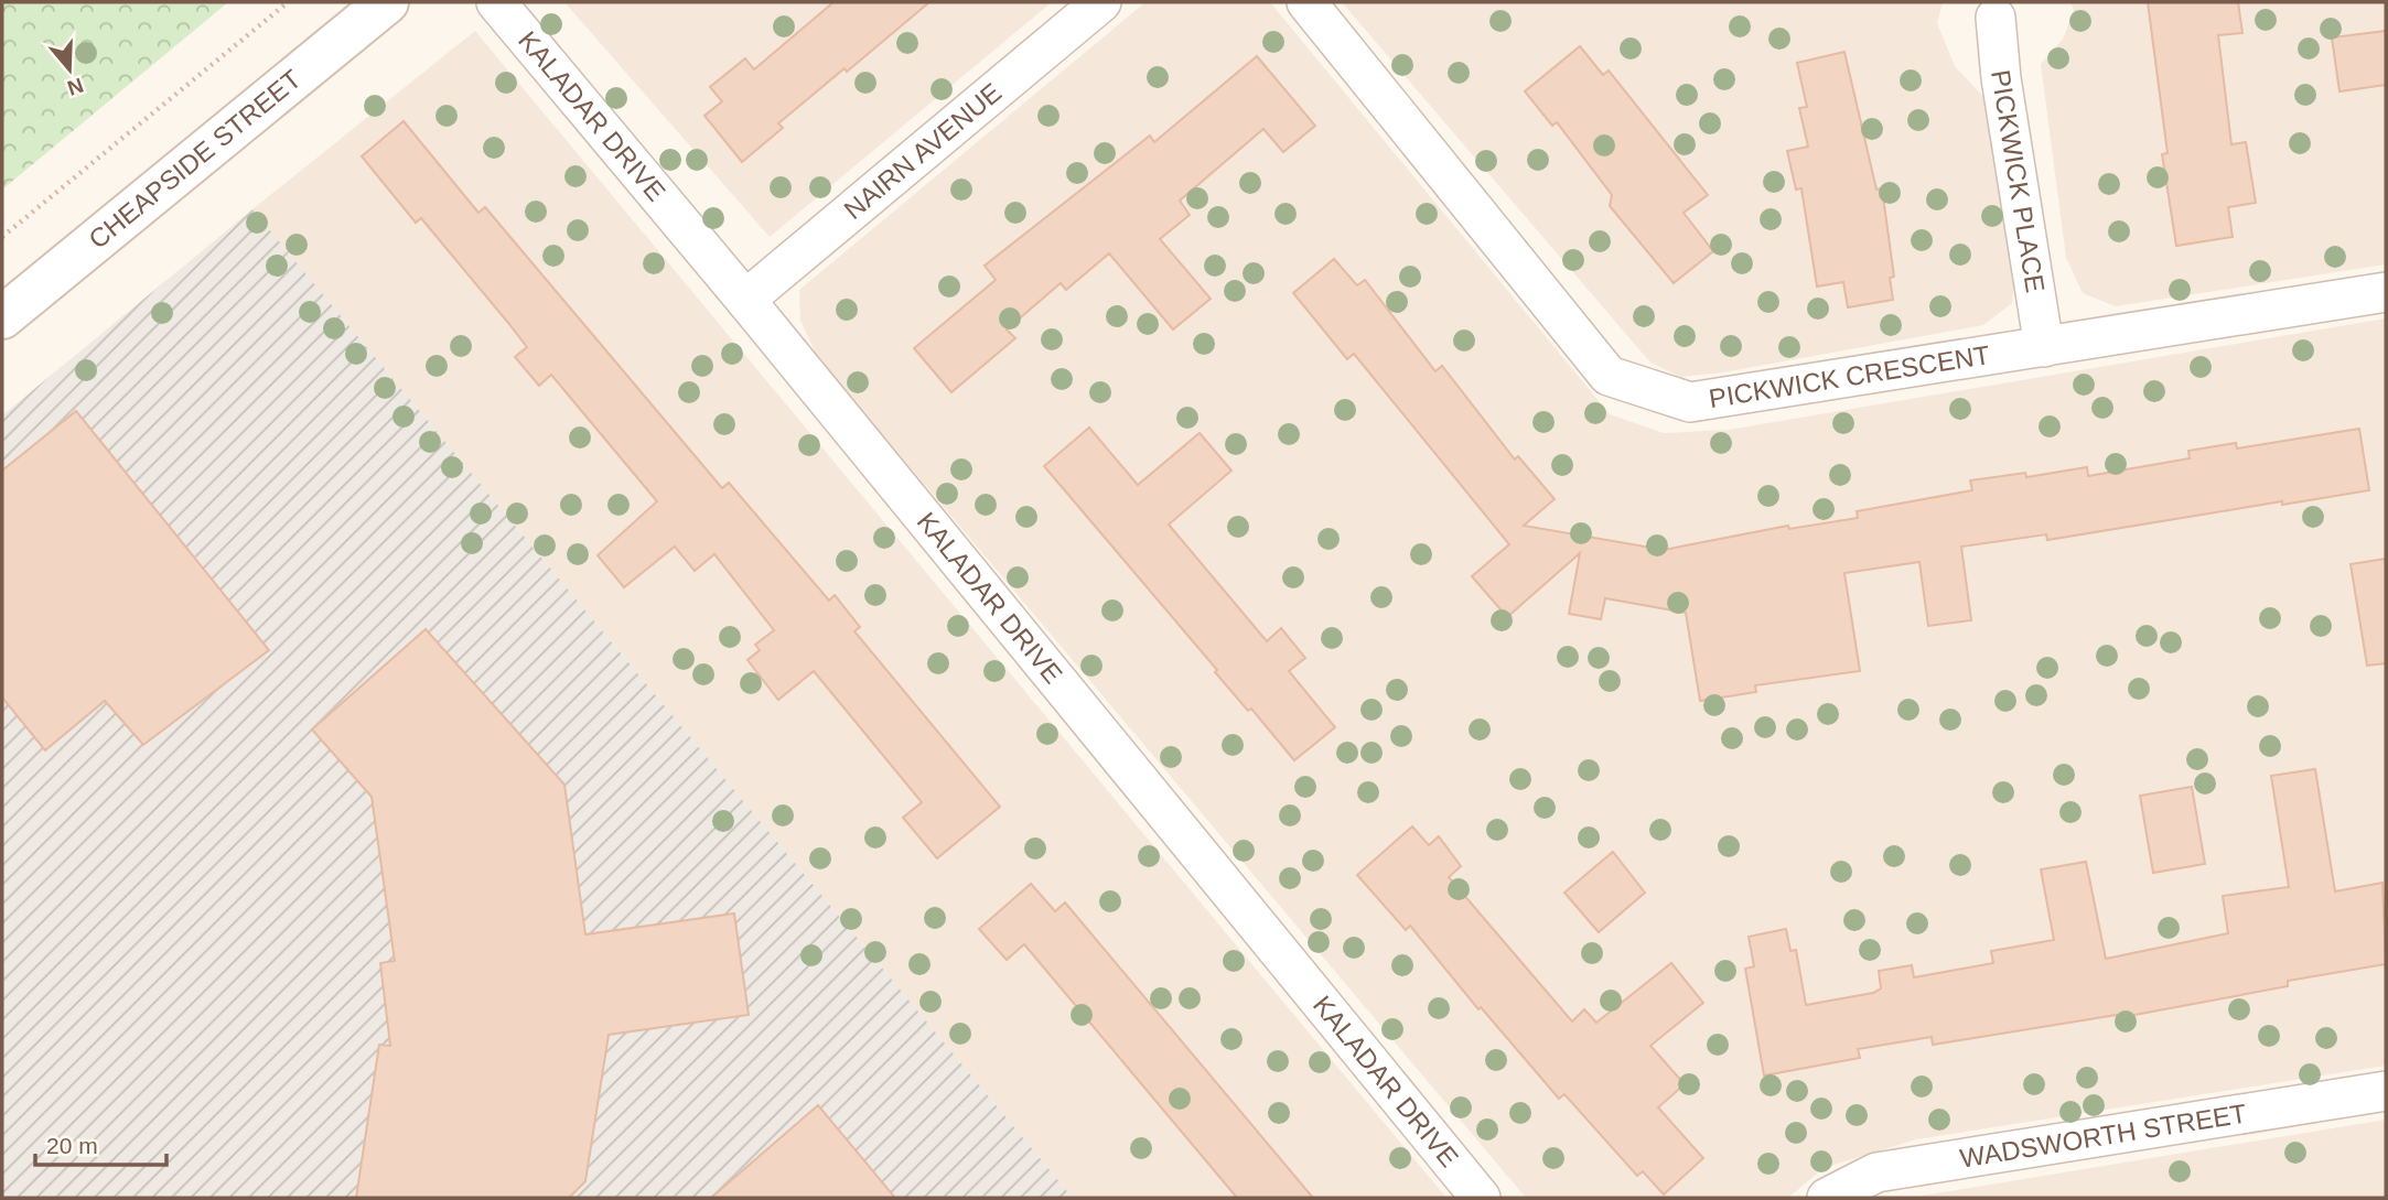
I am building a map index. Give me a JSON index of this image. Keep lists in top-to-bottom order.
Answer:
{
  "streets": {
    "street": [
      "KALADAR DRIVE",
      "NAIRN AVENUE",
      "CHEAPSIDE STREET",
      "PICKWICK PLACE",
      "PICKWICK CRESCENT",
      "WADSWORTH STREET"
    ]
  },
  "crossings": [
    ["KALADAR DRIVE", "NAIRN AVENUE"],
    ["PICKWICK PLACE", "PICKWICK CRESCENT"]
  ],
  "scale_bar": "20 m",
  "north": "bottom"
}
